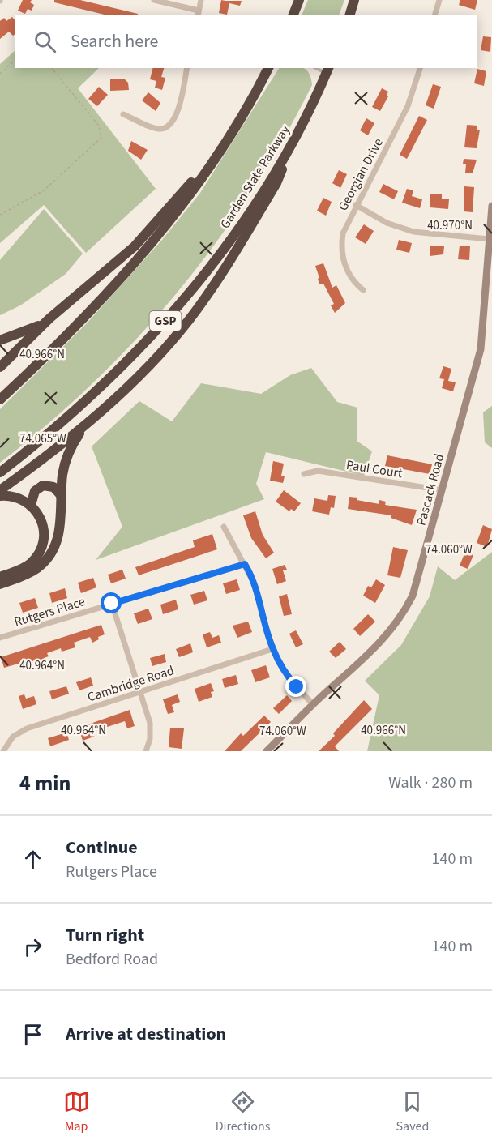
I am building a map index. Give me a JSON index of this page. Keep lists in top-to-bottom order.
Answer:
{
  "streets": {
    "highway": ["Garden State Parkway", "GSP"],
    "street": [
      "Georgian Drive",
      "Paul Court",
      "Pascack Road",
      "Rutgers Place",
      "Cambridge Road"
    ]
  },
  "crossings": [
    ["Paul Court", "Pascack Road"]
  ],
  "page": {
    "search": "Search here",
    "heading": ["4 min", "Walk · 280 m"],
    "list": [
      ["Continue", "Rutgers Place", "140 m"],
      ["Turn right", "Bedford Road", "140 m"],
      "Arrive at destination"
    ],
    "nav": ["Map", "Directions", "Saved"]
  },
  "coordinates": [
    "40.970°N",
    "40.966°N",
    "74.065°W",
    "74.060°W",
    "40.964°N"
  ]
}
